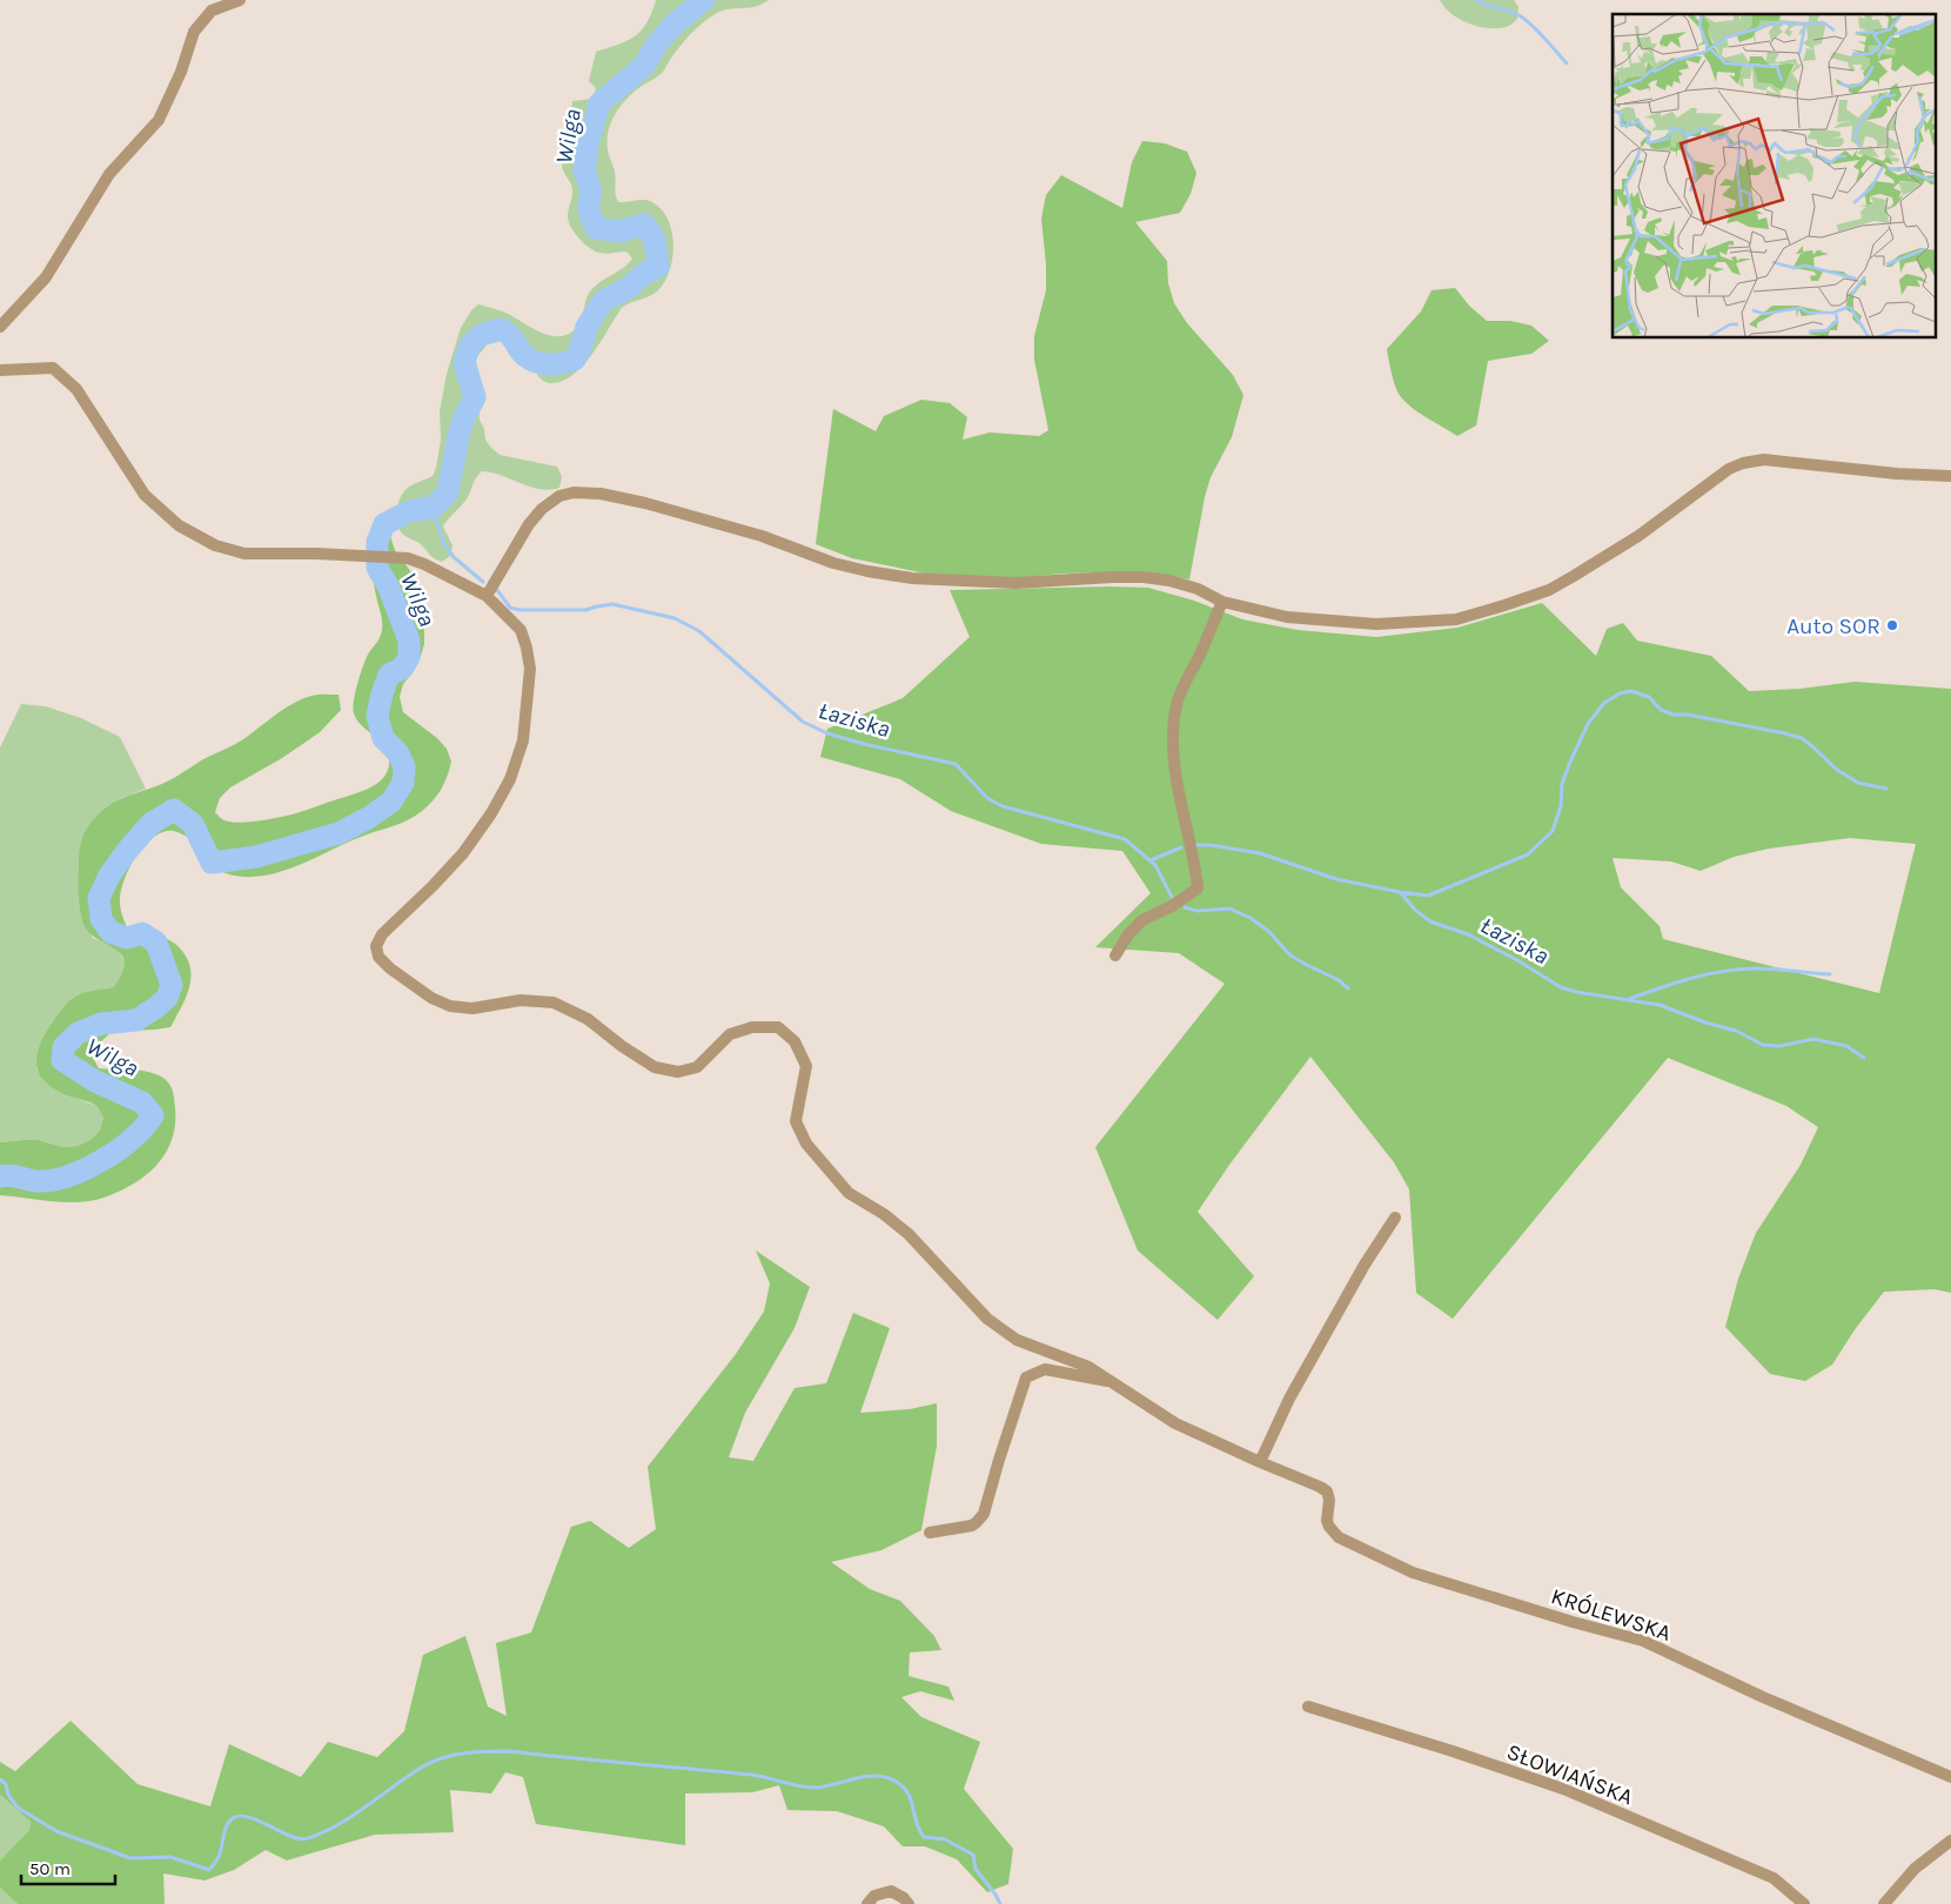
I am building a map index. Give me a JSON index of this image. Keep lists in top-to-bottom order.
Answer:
{
  "streets": {
    "street": ["KRÓLEWSKA", "SŁOWIAŃSKA"]
  },
  "water": ["Wilga", "Łaziska"],
  "places": ["Auto SOR"],
  "scale_bar": "50 m"
}
